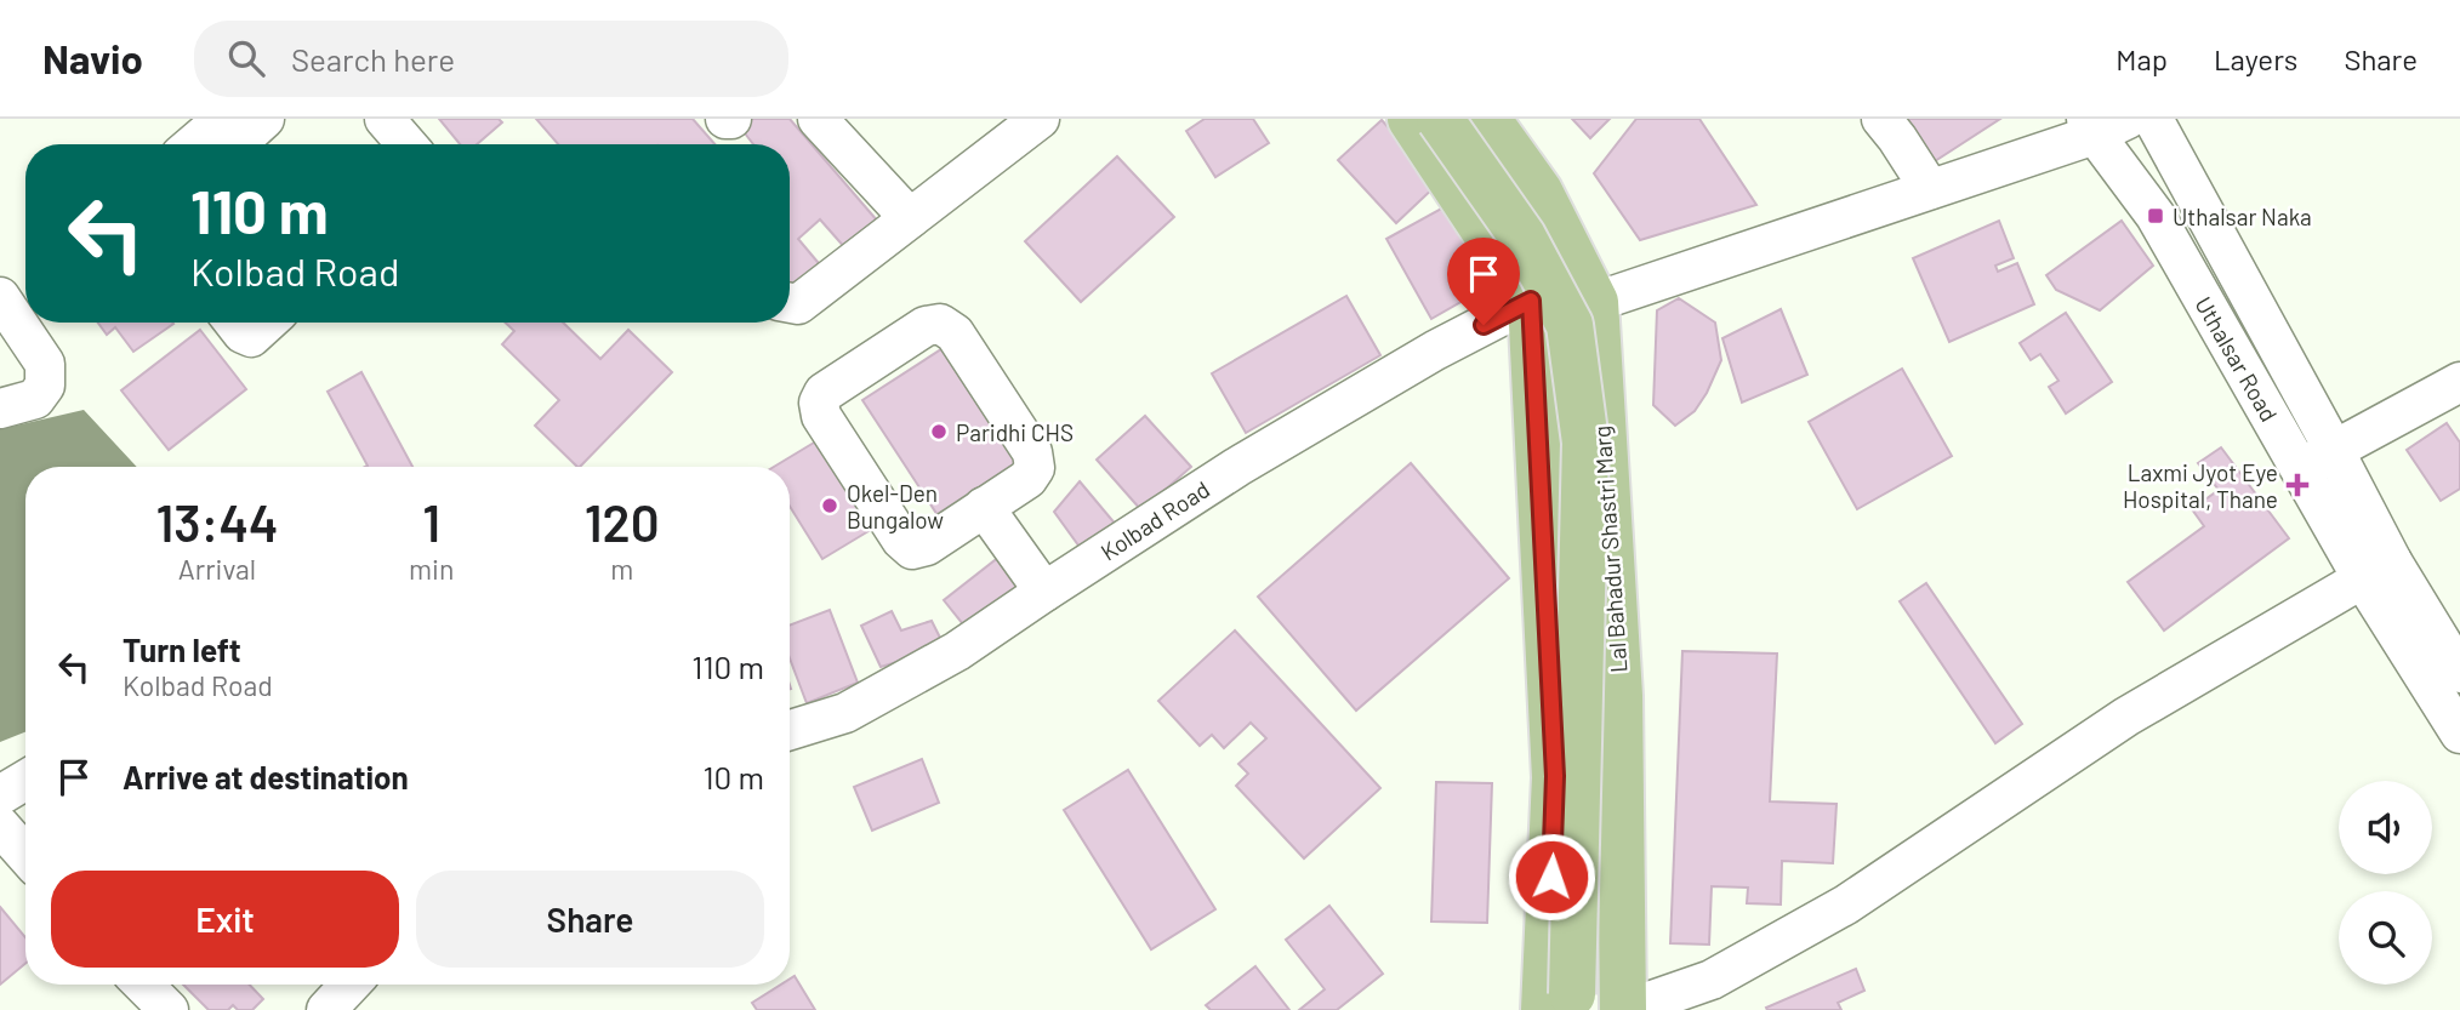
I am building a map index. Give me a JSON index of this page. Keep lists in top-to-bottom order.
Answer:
{
  "streets": {
    "main road": ["Lal Bahadur Shastri Marg"],
    "street": ["Uthalsar Road", "Kolbad Road"]
  },
  "places": {
    "transit": ["Uthalsar Naka"],
    "other": ["Paridhi CHS", "Okel-Den Bungalow"],
    "health": ["Laxmi Jyot Eye Hospital, Thane"]
  },
  "page": {
    "header": "Navio",
    "search": "Search here",
    "nav": ["Map", "Layers", "Share"],
    "turn": ["110 m", "Kolbad Road"],
    "eta": [
      "13:44",
      "Arrival",
      "1",
      "min",
      "120",
      "m"
    ],
    "list": [
      {
        "name": "Turn left",
        "note": "Kolbad Road",
        "value": "110 m"
      },
      {
        "name": "Arrive at destination",
        "value": "10 m"
      }
    ],
    "buttons": ["Exit", "Share"]
  }
}
